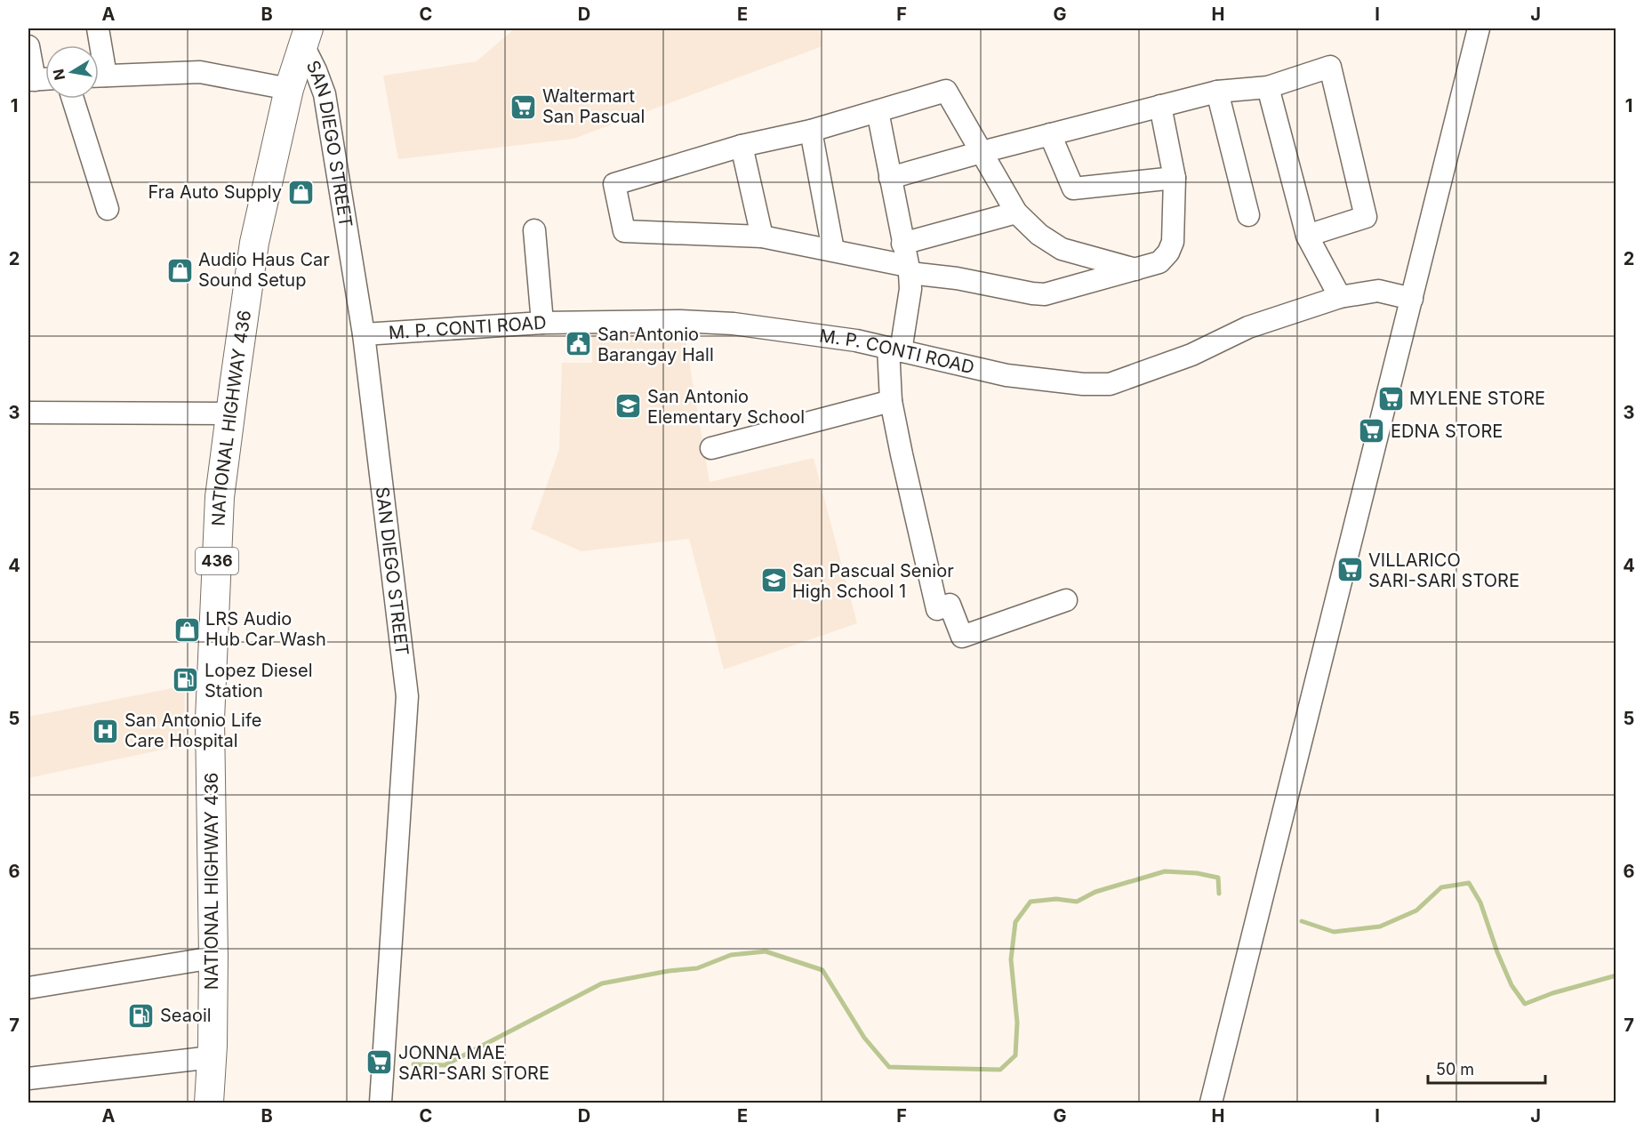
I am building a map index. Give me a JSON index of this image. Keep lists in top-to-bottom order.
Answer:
{
  "streets": {
    "main road": ["NATIONAL HIGHWAY 436", "436"],
    "street": ["SAN DIEGO STREET", "M. P. CONTI ROAD"]
  },
  "crossings": [
    ["SAN DIEGO STREET", "M. P. CONTI ROAD"],
    ["SAN DIEGO STREET", "NATIONAL HIGHWAY 436"]
  ],
  "places": {
    "supermarket": [
      "Waltermart San Pascual",
      "MYLENE STORE",
      "EDNA STORE",
      "VILLARICO SARI-SARI STORE",
      "JONNA MAE SARI-SARI STORE"
    ],
    "shop": ["Fra Auto Supply", "Audio Haus Car Sound Setup", "LRS Audio Hub Car Wash"],
    "public building": ["San Antonio Barangay Hall"],
    "school or university": ["San Antonio Elementary School", "San Pascual Senior High School 1"],
    "fuel station": ["Lopez Diesel Station", "Seaoil"],
    "hospital": ["San Antonio Life Care Hospital"]
  },
  "scale_bar": "50 m",
  "north": "left",
  "grid": {
    "columns": [
      "A",
      "B",
      "C",
      "D",
      "E",
      "F",
      "G",
      "H",
      "I",
      "J"
    ],
    "rows": [
      "1",
      "2",
      "3",
      "4",
      "5",
      "6",
      "7"
    ]
  }
}
